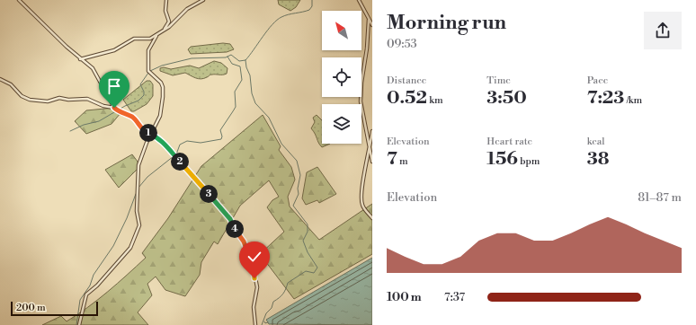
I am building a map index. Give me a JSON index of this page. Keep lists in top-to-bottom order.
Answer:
{
  "scale_bar": "200 m",
  "north": "top left",
  "page": {
    "heading": ["Morning run", "09:53"],
    "stats": [
      ["Distance", "0.52 km"],
      ["Time", "3:50"],
      ["Pace", "7:23 /km"],
      ["Elevation", "7 m"],
      ["Heart rate", "156 bpm"],
      ["kcal", "38"]
    ],
    "pins": [
      "1",
      "2",
      "3",
      "4"
    ],
    "chart": ["Elevation", "81–87 m"],
    "list": [
      {
        "name": "100 m",
        "note": "7:37"
      }
    ],
    "scale": "200 m"
  }
}
